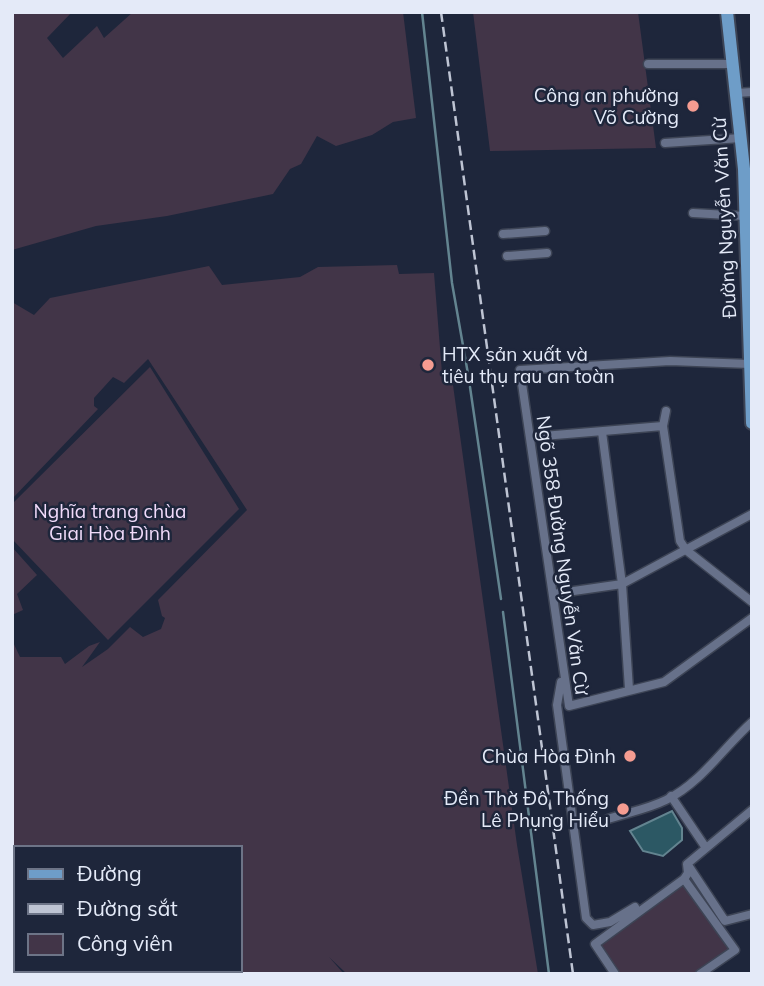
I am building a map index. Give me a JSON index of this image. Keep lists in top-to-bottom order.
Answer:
{
  "streets": {
    "main road": ["Đường Nguyễn Văn Cừ"],
    "street": ["Ngõ 358 Đường Nguyễn Văn Cừ"]
  },
  "crossings": [
    ["Đường Nguyễn Văn Cừ", "Ngõ 358 Đường Nguyễn Văn Cừ"]
  ],
  "parks": ["Nghĩa trang chùa Giai Hòa Đình"],
  "places": [
    "Công an phường Võ Cường",
    "HTX sản xuất và tiêu thụ rau an toàn",
    "Chùa Hòa Đình",
    "Đền Thờ Đô Thống Lê Phụng Hiểu"
  ],
  "legend": ["Đường", "Đường sắt", "Công viên"]
}
